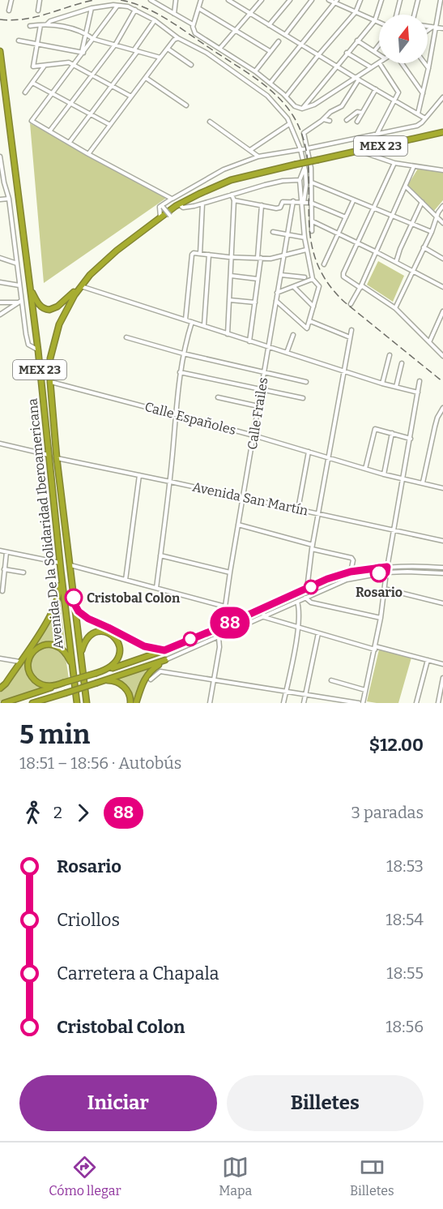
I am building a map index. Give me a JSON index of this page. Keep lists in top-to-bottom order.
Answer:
{
  "streets": {
    "highway": ["MEX 23", "Avenida De la Solidaridad Iberoamericana"],
    "street": ["Calle Frailes", "Calle Españoles", "Avenida San Martín"]
  },
  "crossings": [
    ["MEX 23", "Avenida De la Solidaridad Iberoamericana"],
    ["Calle Frailes", "Calle Españoles"],
    ["Calle Frailes", "Avenida San Martín"],
    ["Calle Españoles", "Avenida De la Solidaridad Iberoamericana"],
    ["Avenida San Martín", "Avenida De la Solidaridad Iberoamericana"]
  ],
  "places": ["Rosario", "Cristobal Colon"],
  "lines": ["bus line 88"],
  "north": "top",
  "page": {
    "on_map": "88",
    "heading": ["5 min", "18:51 – 18:56 · Autobús", "$12.00"],
    "legs": ["2", "88", "3 paradas"],
    "list": [
      {
        "name": "Rosario",
        "value": "18:53"
      },
      {
        "name": "Criollos",
        "value": "18:54"
      },
      {
        "name": "Carretera a Chapala",
        "value": "18:55"
      },
      {
        "name": "Cristobal Colon",
        "value": "18:56"
      }
    ],
    "buttons": ["Iniciar", "Billetes"],
    "tabs": ["Cómo llegar", "Mapa", "Billetes"]
  }
}
